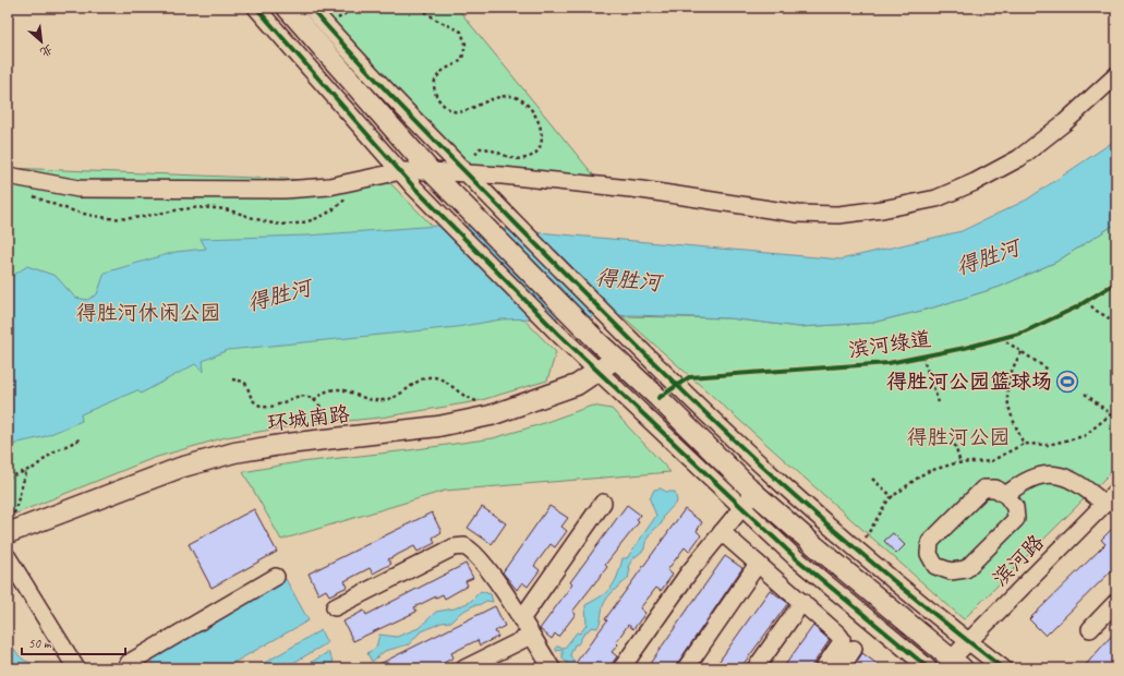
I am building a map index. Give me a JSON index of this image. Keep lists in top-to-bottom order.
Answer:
{
  "streets": {
    "main road": ["环城南路"],
    "street": ["滨河路"],
    "cycle path": ["滨河绿道"]
  },
  "water": ["得胜河"],
  "parks": ["得胜河休闲公园", "得胜河公园"],
  "places": {
    "sports": ["得胜河公园篮球场"]
  },
  "scale_bar": "50 m",
  "north": "bottom right"
}
